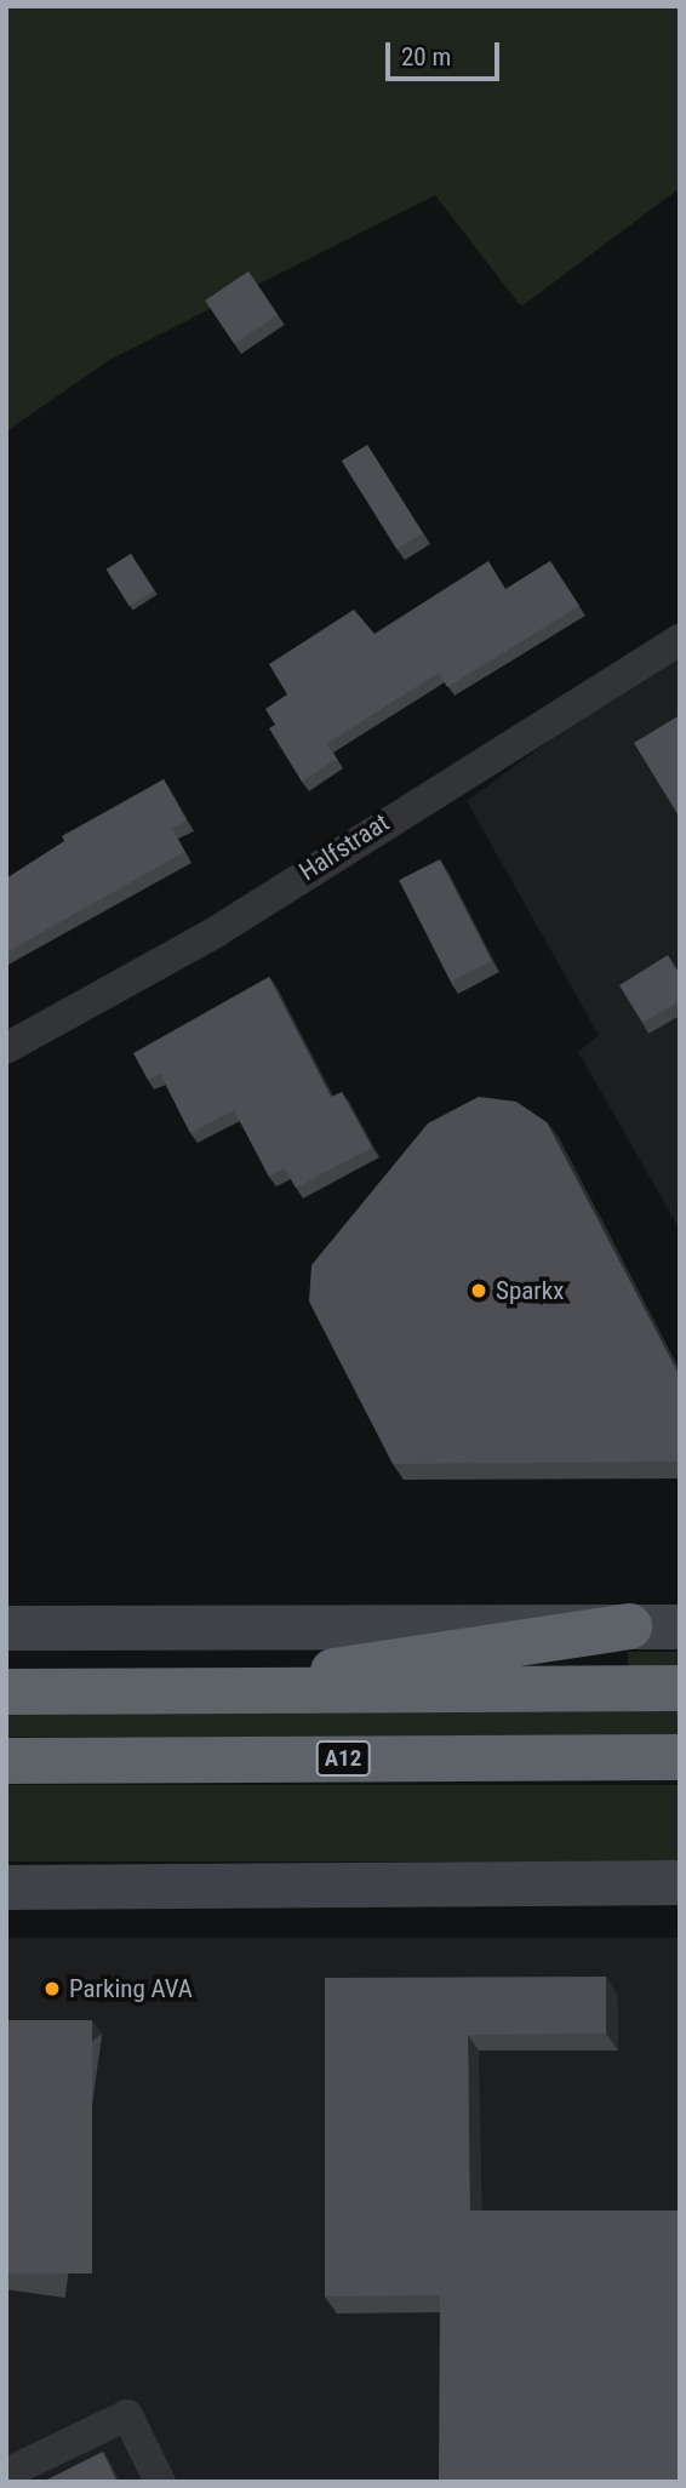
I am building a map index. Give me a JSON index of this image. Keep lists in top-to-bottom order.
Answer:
{
  "streets": {
    "highway": ["A12"],
    "street": ["Halfstraat"]
  },
  "places": ["Sparkx", "Parking AVA"],
  "scale_bar": "20 m"
}
